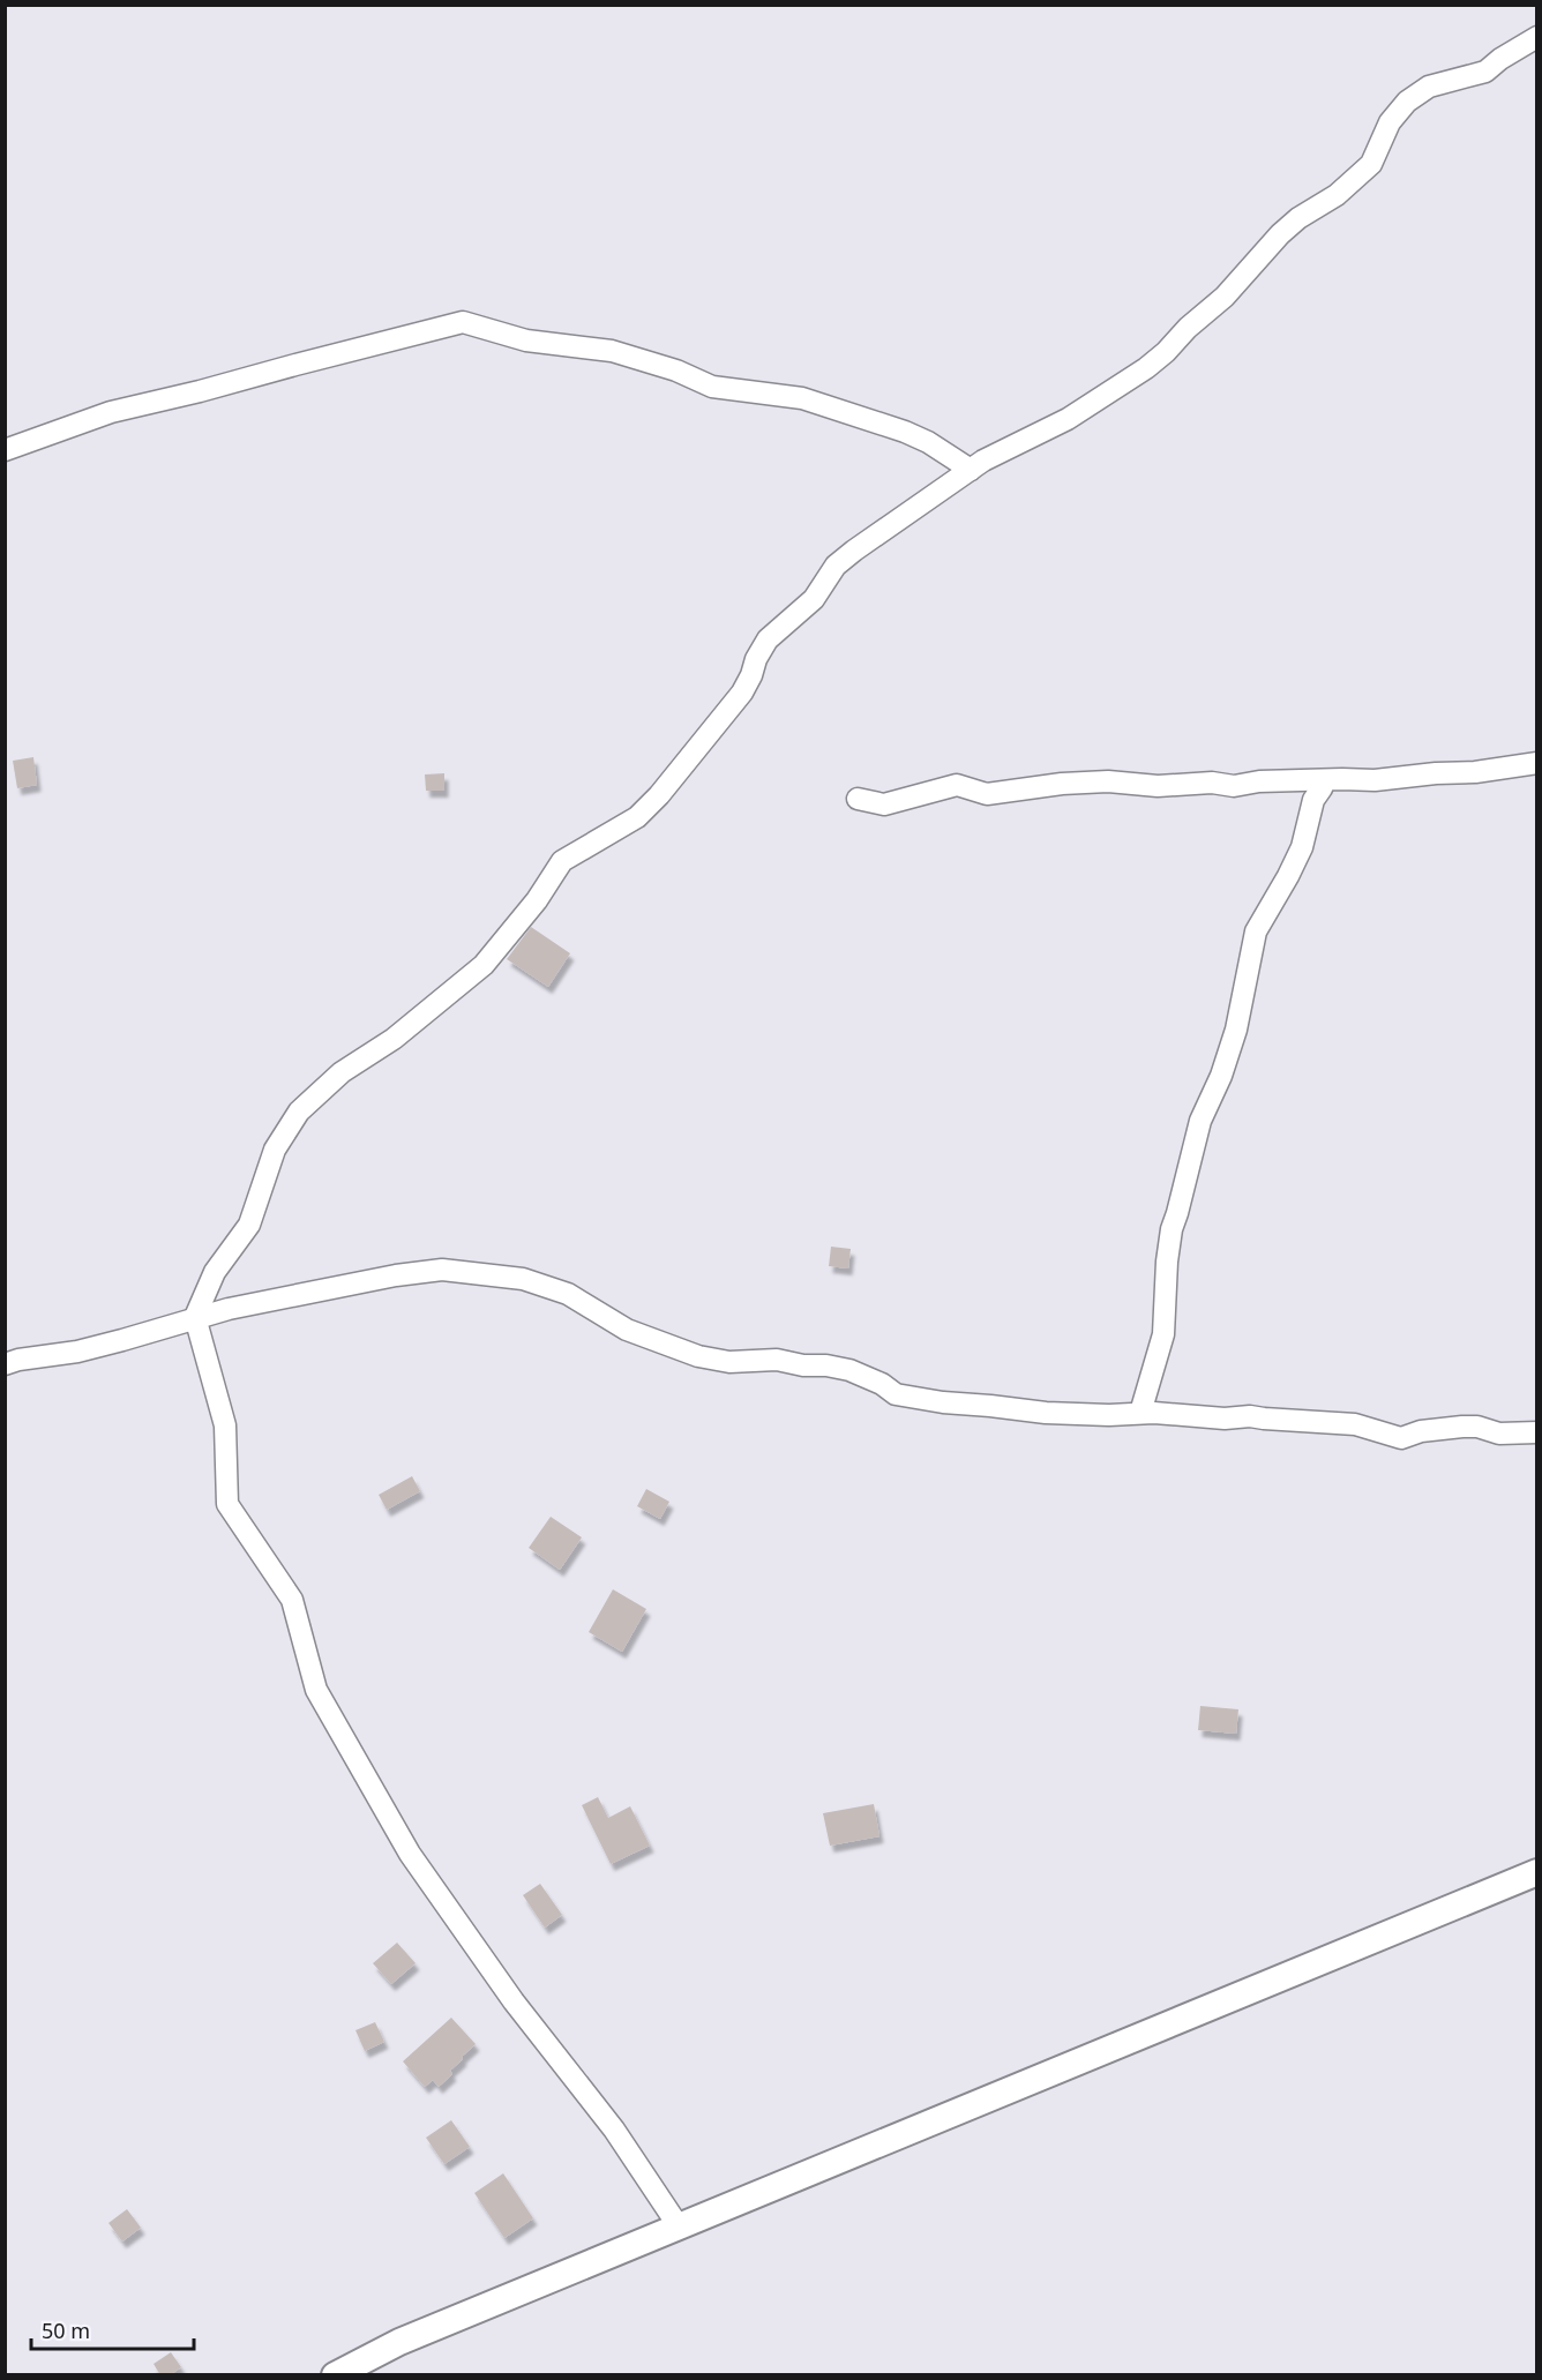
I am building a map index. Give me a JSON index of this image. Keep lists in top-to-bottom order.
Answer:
{
  "scale_bar": "50 m"
}
